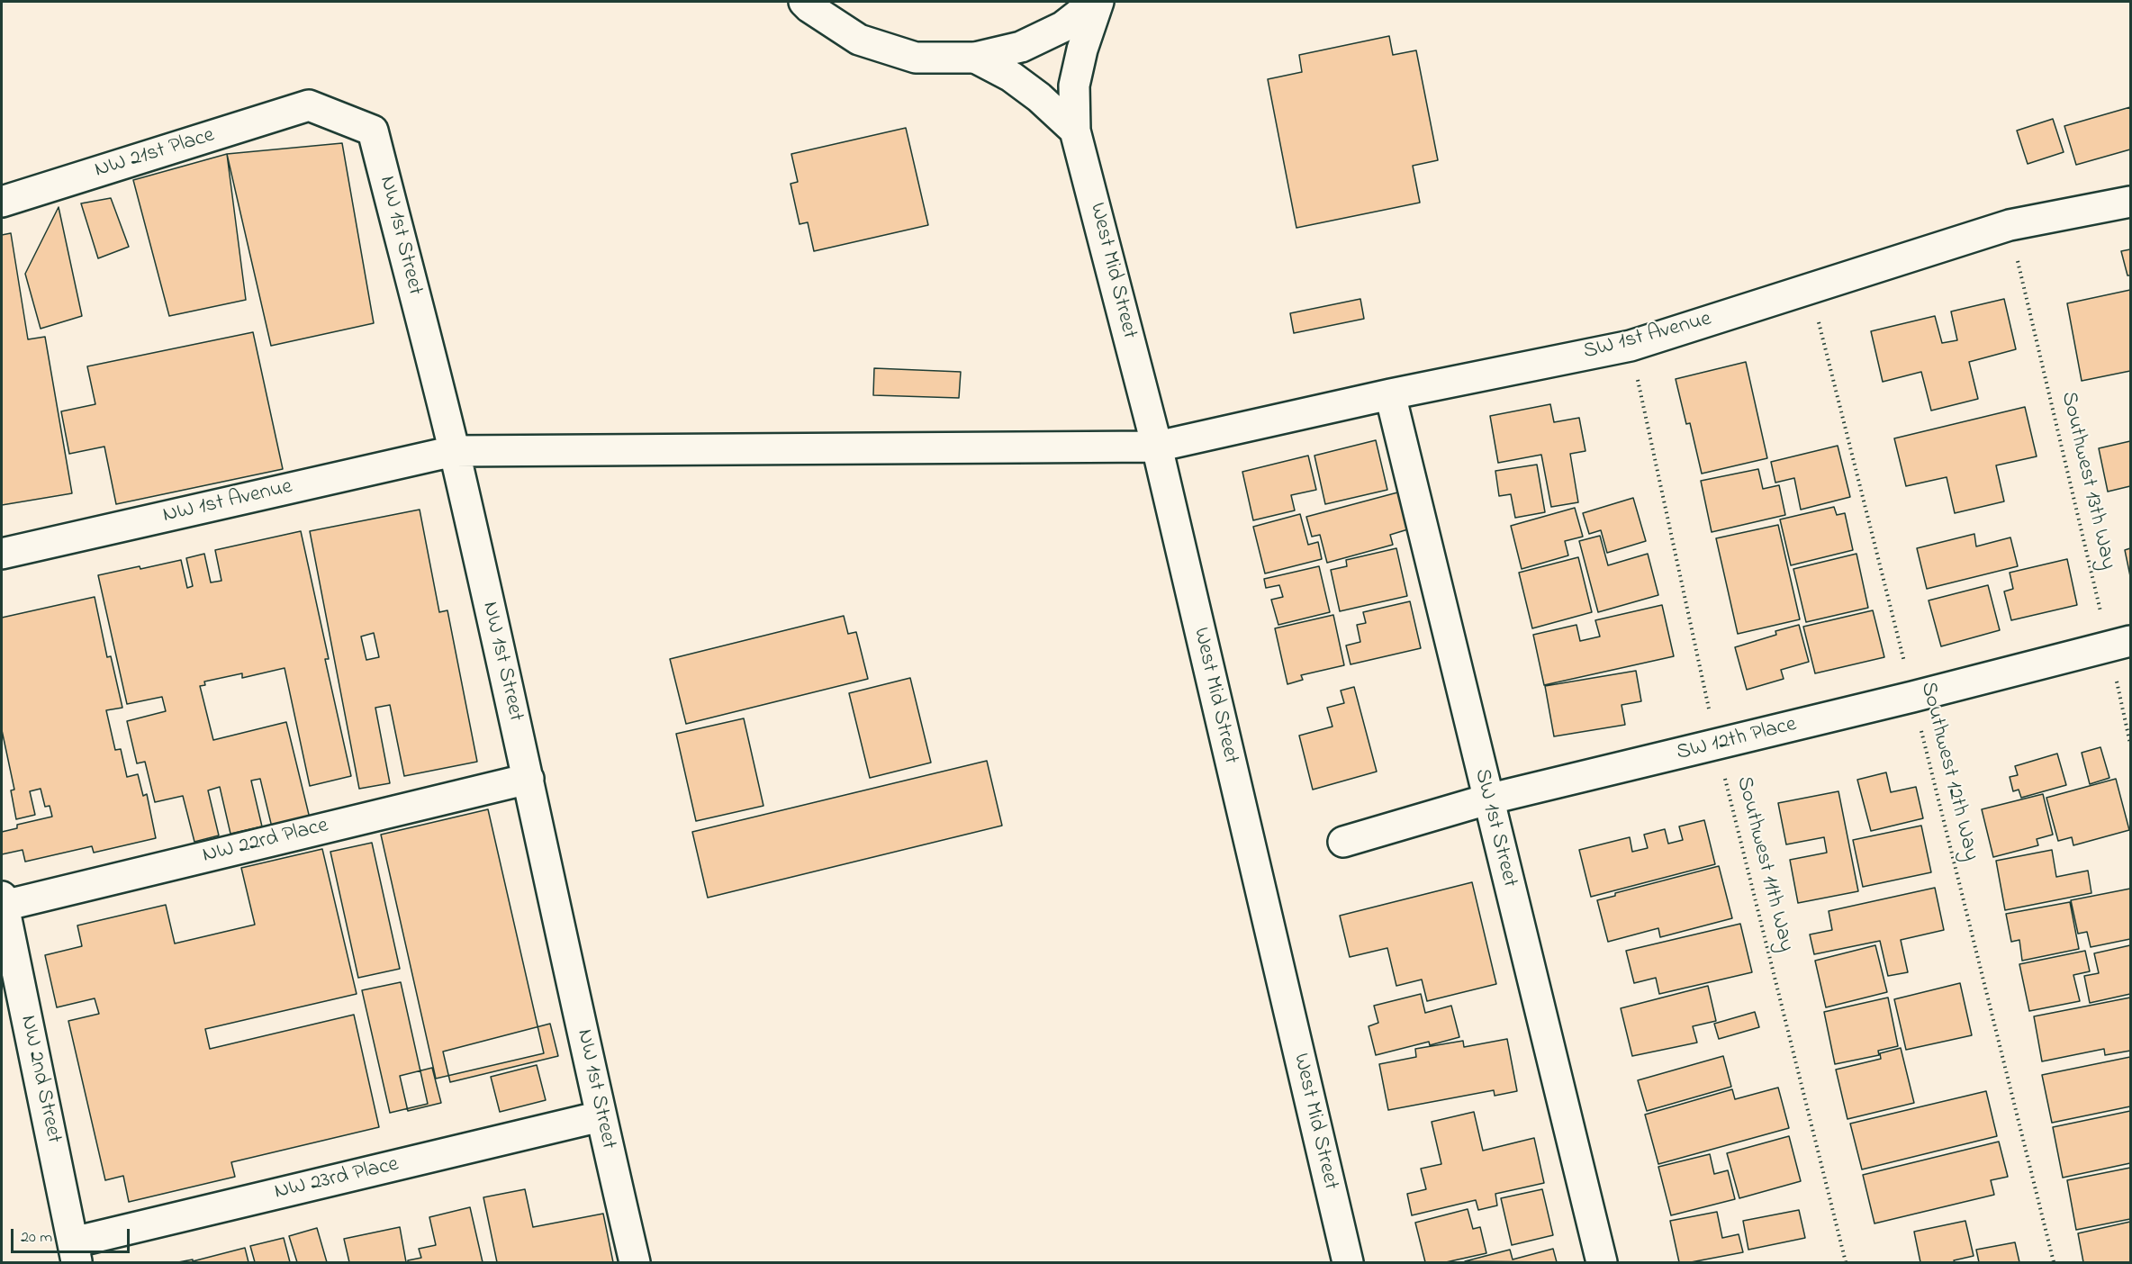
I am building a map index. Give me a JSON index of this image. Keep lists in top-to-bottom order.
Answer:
{
  "streets": {
    "street": [
      "NW 21st Place",
      "NW 1st Street",
      "West Mid Street",
      "SW 1st Avenue",
      "NW 1st Avenue",
      "SW 12th Place",
      "SW 1st Street",
      "NW 22rd Place",
      "NW 2nd Street",
      "NW 23rd Place"
    ],
    "path": ["Southwest 13th Way", "Southwest 12th Way", "Southwest 11th Way"]
  },
  "crossings": [
    ["NW 21st Place", "NW 1st Street"],
    ["NW 1st Street", "NW 1st Avenue"],
    ["NW 1st Street", "NW 22rd Place"],
    ["NW 1st Street", "NW 23rd Place"],
    ["West Mid Street", "SW 1st Avenue"],
    ["West Mid Street", "NW 1st Avenue"],
    ["SW 1st Avenue", "Southwest 13th Way"],
    ["SW 1st Avenue", "NW 1st Avenue"],
    ["SW 1st Avenue", "Southwest 12th Way"],
    ["SW 1st Avenue", "SW 1st Street"],
    ["SW 1st Avenue", "Southwest 11th Way"],
    ["Southwest 13th Way", "SW 12th Place"],
    ["SW 12th Place", "Southwest 12th Way"],
    ["SW 12th Place", "SW 1st Street"],
    ["SW 12th Place", "Southwest 11th Way"],
    ["NW 22rd Place", "NW 2nd Street"],
    ["NW 2nd Street", "NW 23rd Place"]
  ],
  "scale_bar": "20 m"
}
